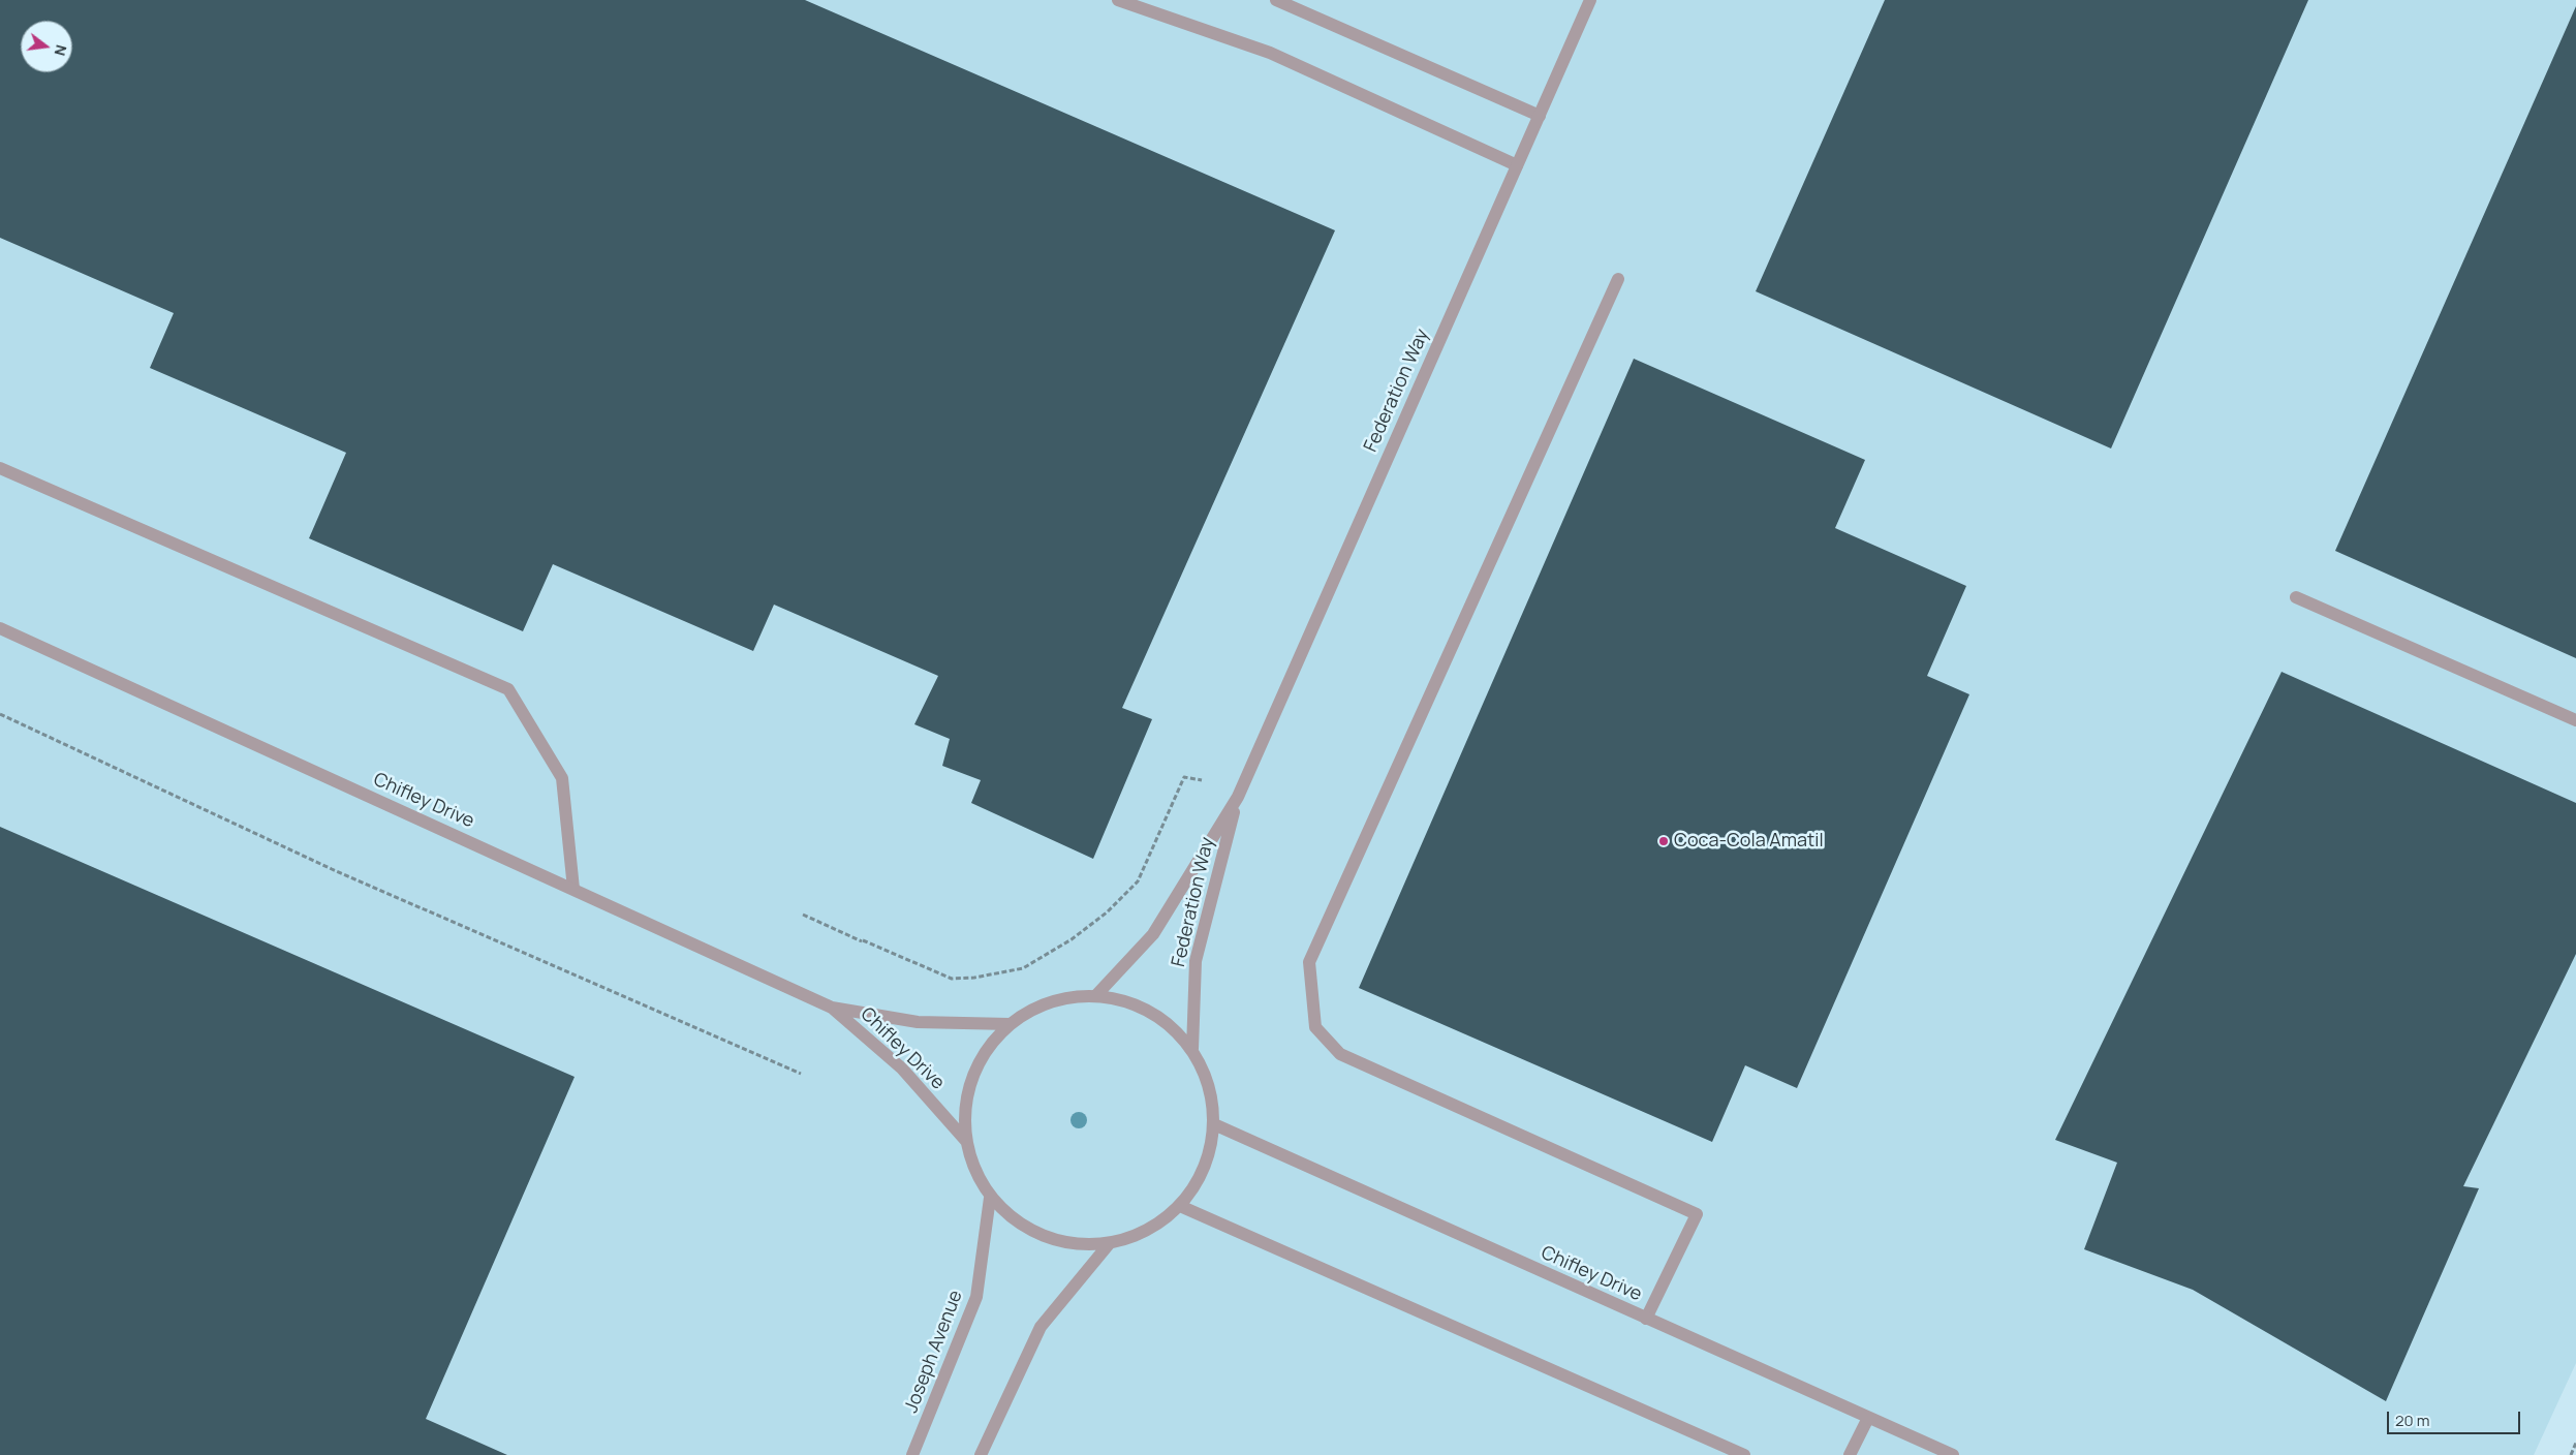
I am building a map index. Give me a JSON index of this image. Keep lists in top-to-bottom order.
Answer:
{
  "streets": {
    "street": ["Federation Way", "Chifley Drive", "Joseph Avenue"]
  },
  "places": ["Coca-Cola Amatil"],
  "scale_bar": "20 m",
  "north": "right"
}
